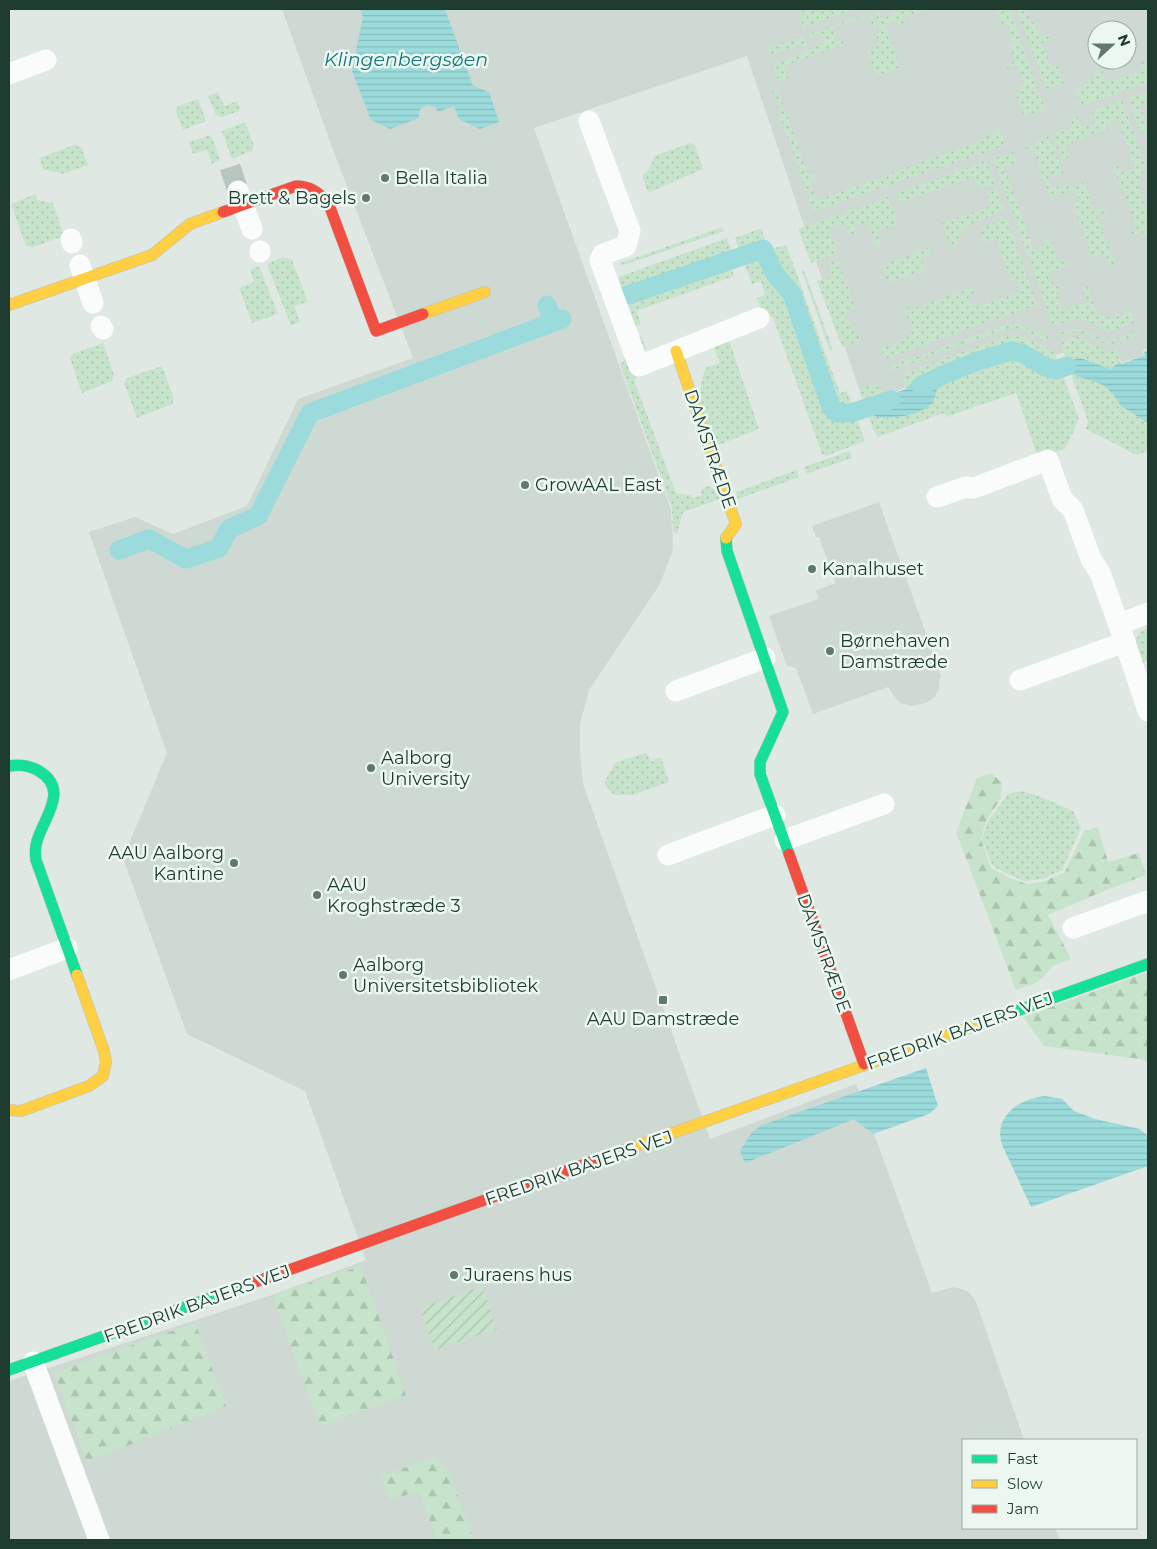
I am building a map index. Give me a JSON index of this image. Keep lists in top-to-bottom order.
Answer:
{
  "streets": {
    "street": ["DAMSTRÆDE", "FREDRIK BAJERS VEJ"]
  },
  "crossings": [
    ["DAMSTRÆDE", "FREDRIK BAJERS VEJ"]
  ],
  "water": ["Klingenbergsøen"],
  "places": {
    "other": [
      "Bella Italia",
      "Brett & Bagels",
      "GrowAAL East",
      "Kanalhuset",
      "Børnehaven Damstræde",
      "Aalborg University",
      "AAU Aalborg Kantine",
      "AAU Kroghstræde 3",
      "Aalborg Universitetsbibliotek",
      "Juraens hus"
    ],
    "transit": ["AAU Damstræde"]
  },
  "legend": ["Fast", "Slow", "Jam"],
  "north": "right"
}
